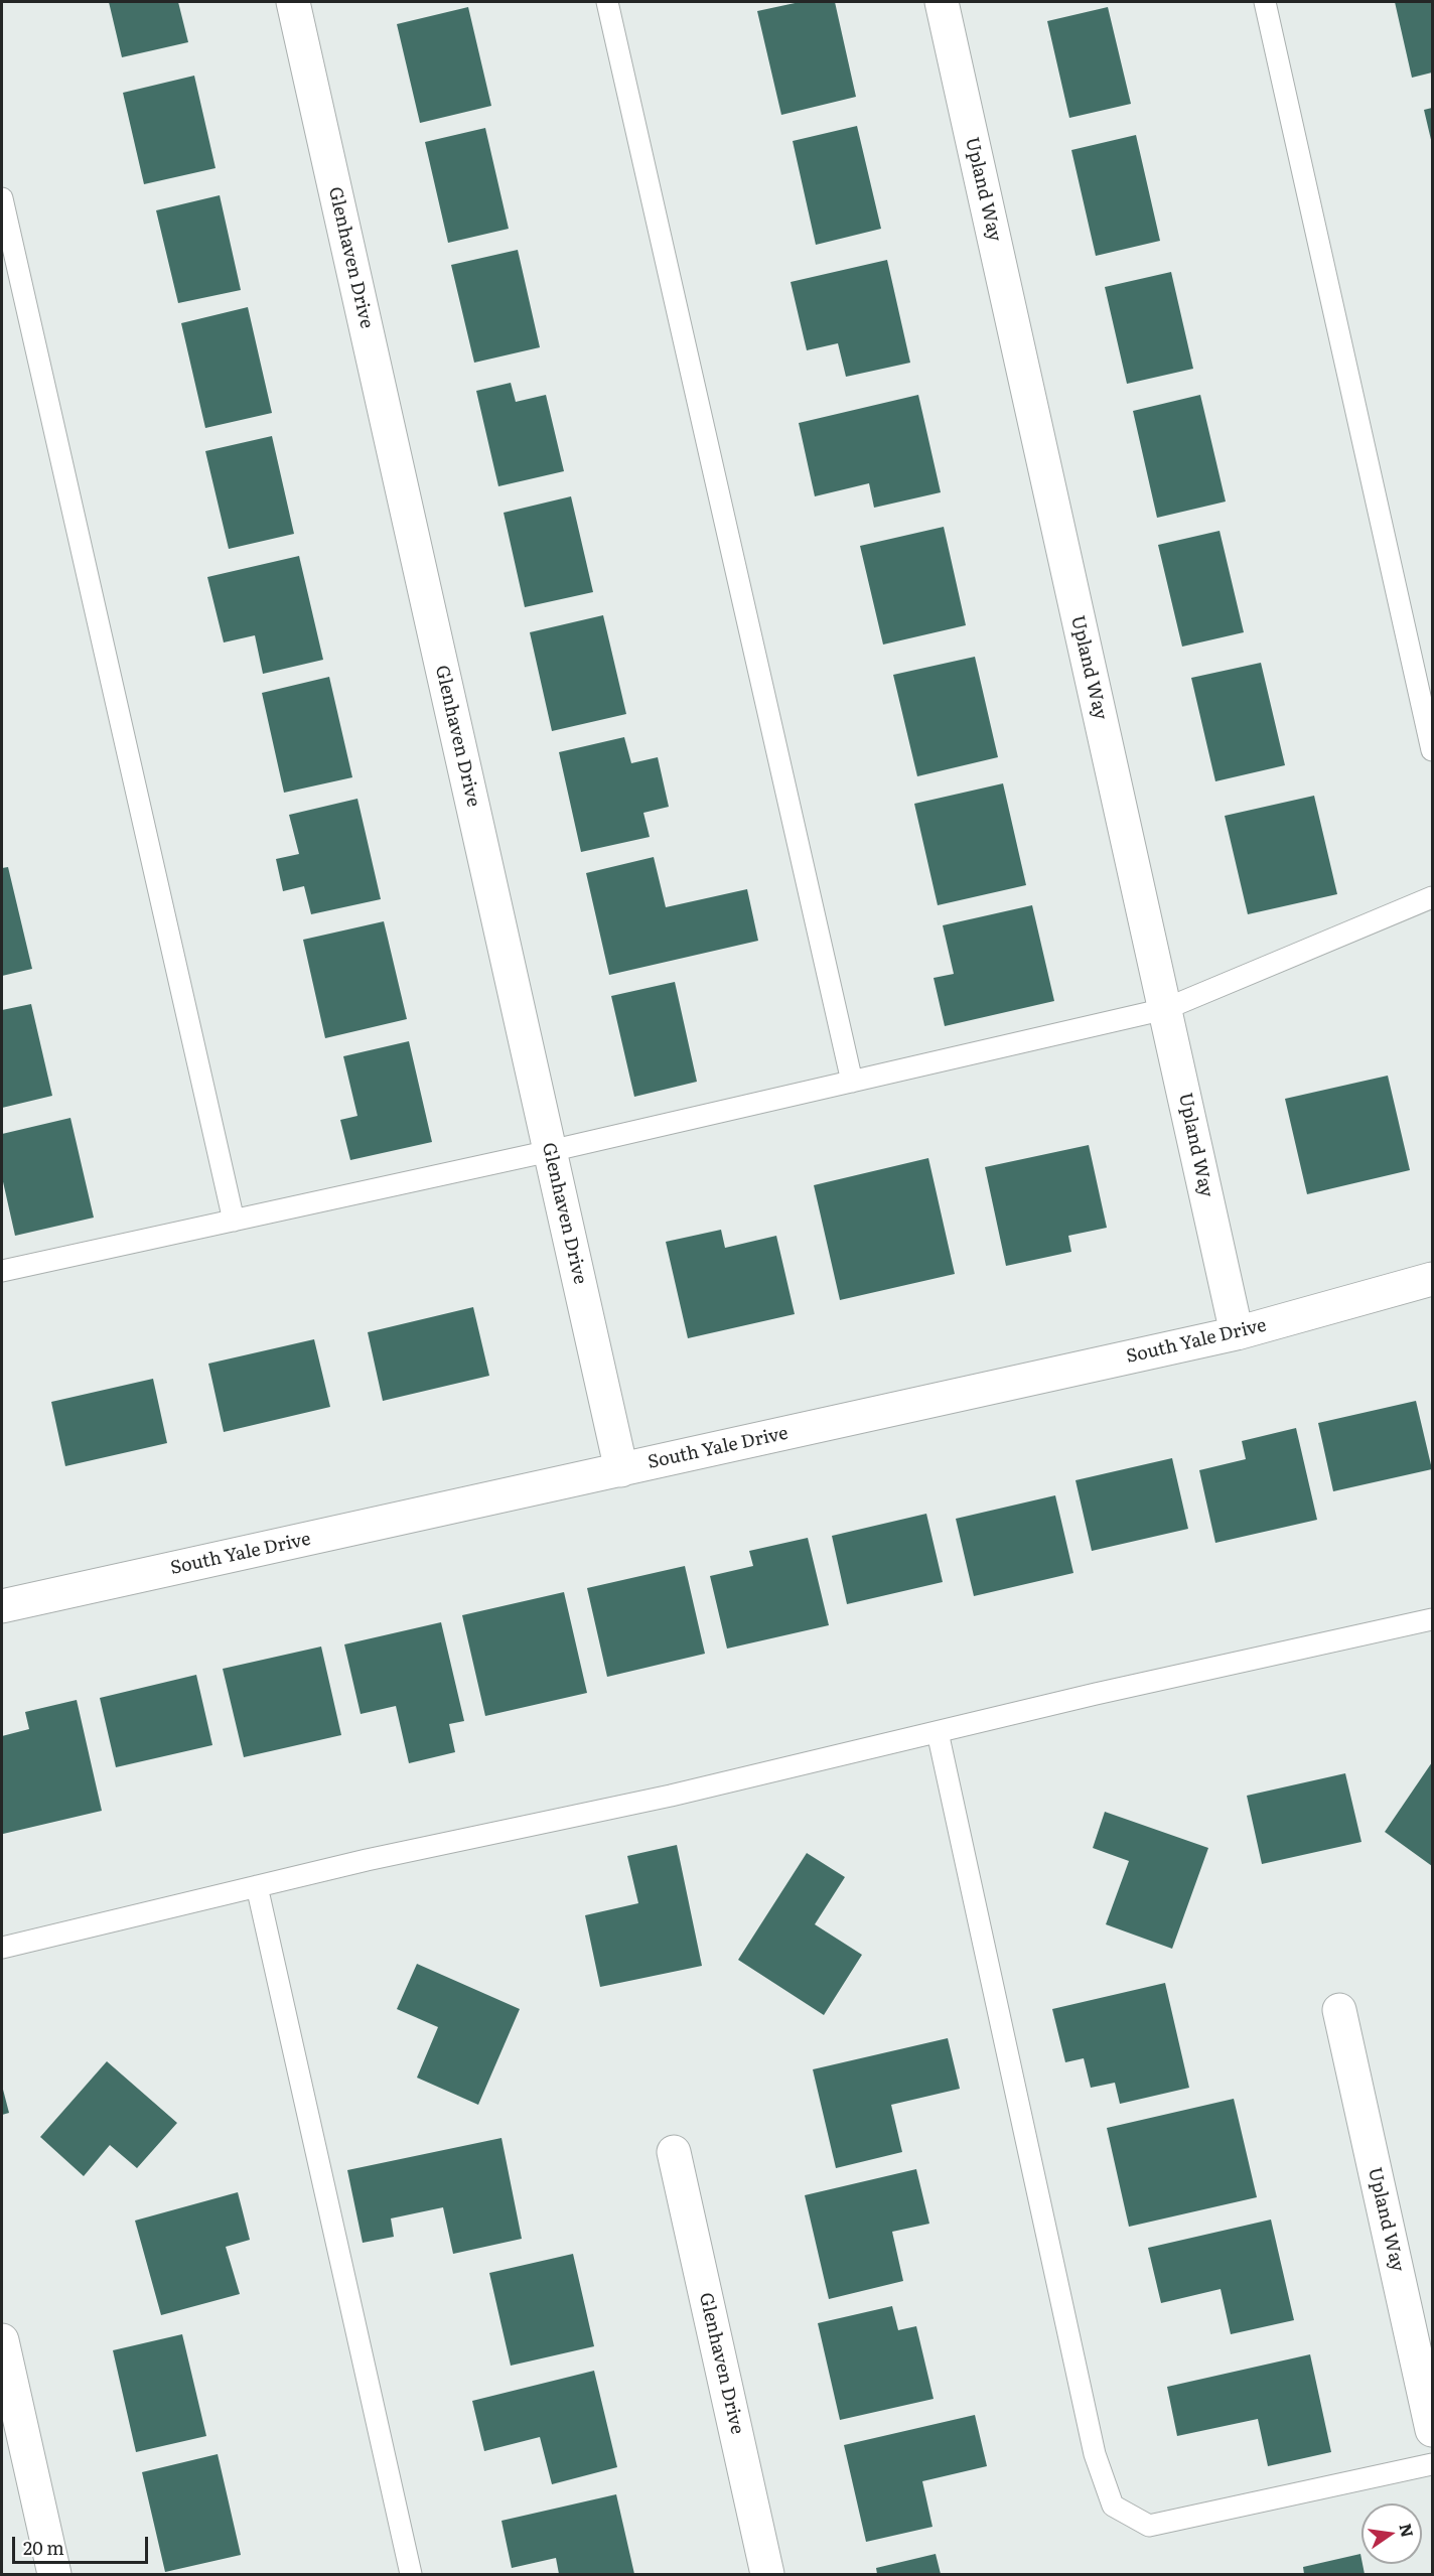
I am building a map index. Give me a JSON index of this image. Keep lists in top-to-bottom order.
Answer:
{
  "streets": {
    "street": ["Upland Way", "Glenhaven Drive", "South Yale Drive"]
  },
  "crossings": [
    ["Upland Way", "South Yale Drive"],
    ["Glenhaven Drive", "South Yale Drive"]
  ],
  "scale_bar": "20 m",
  "north": "right"
}
